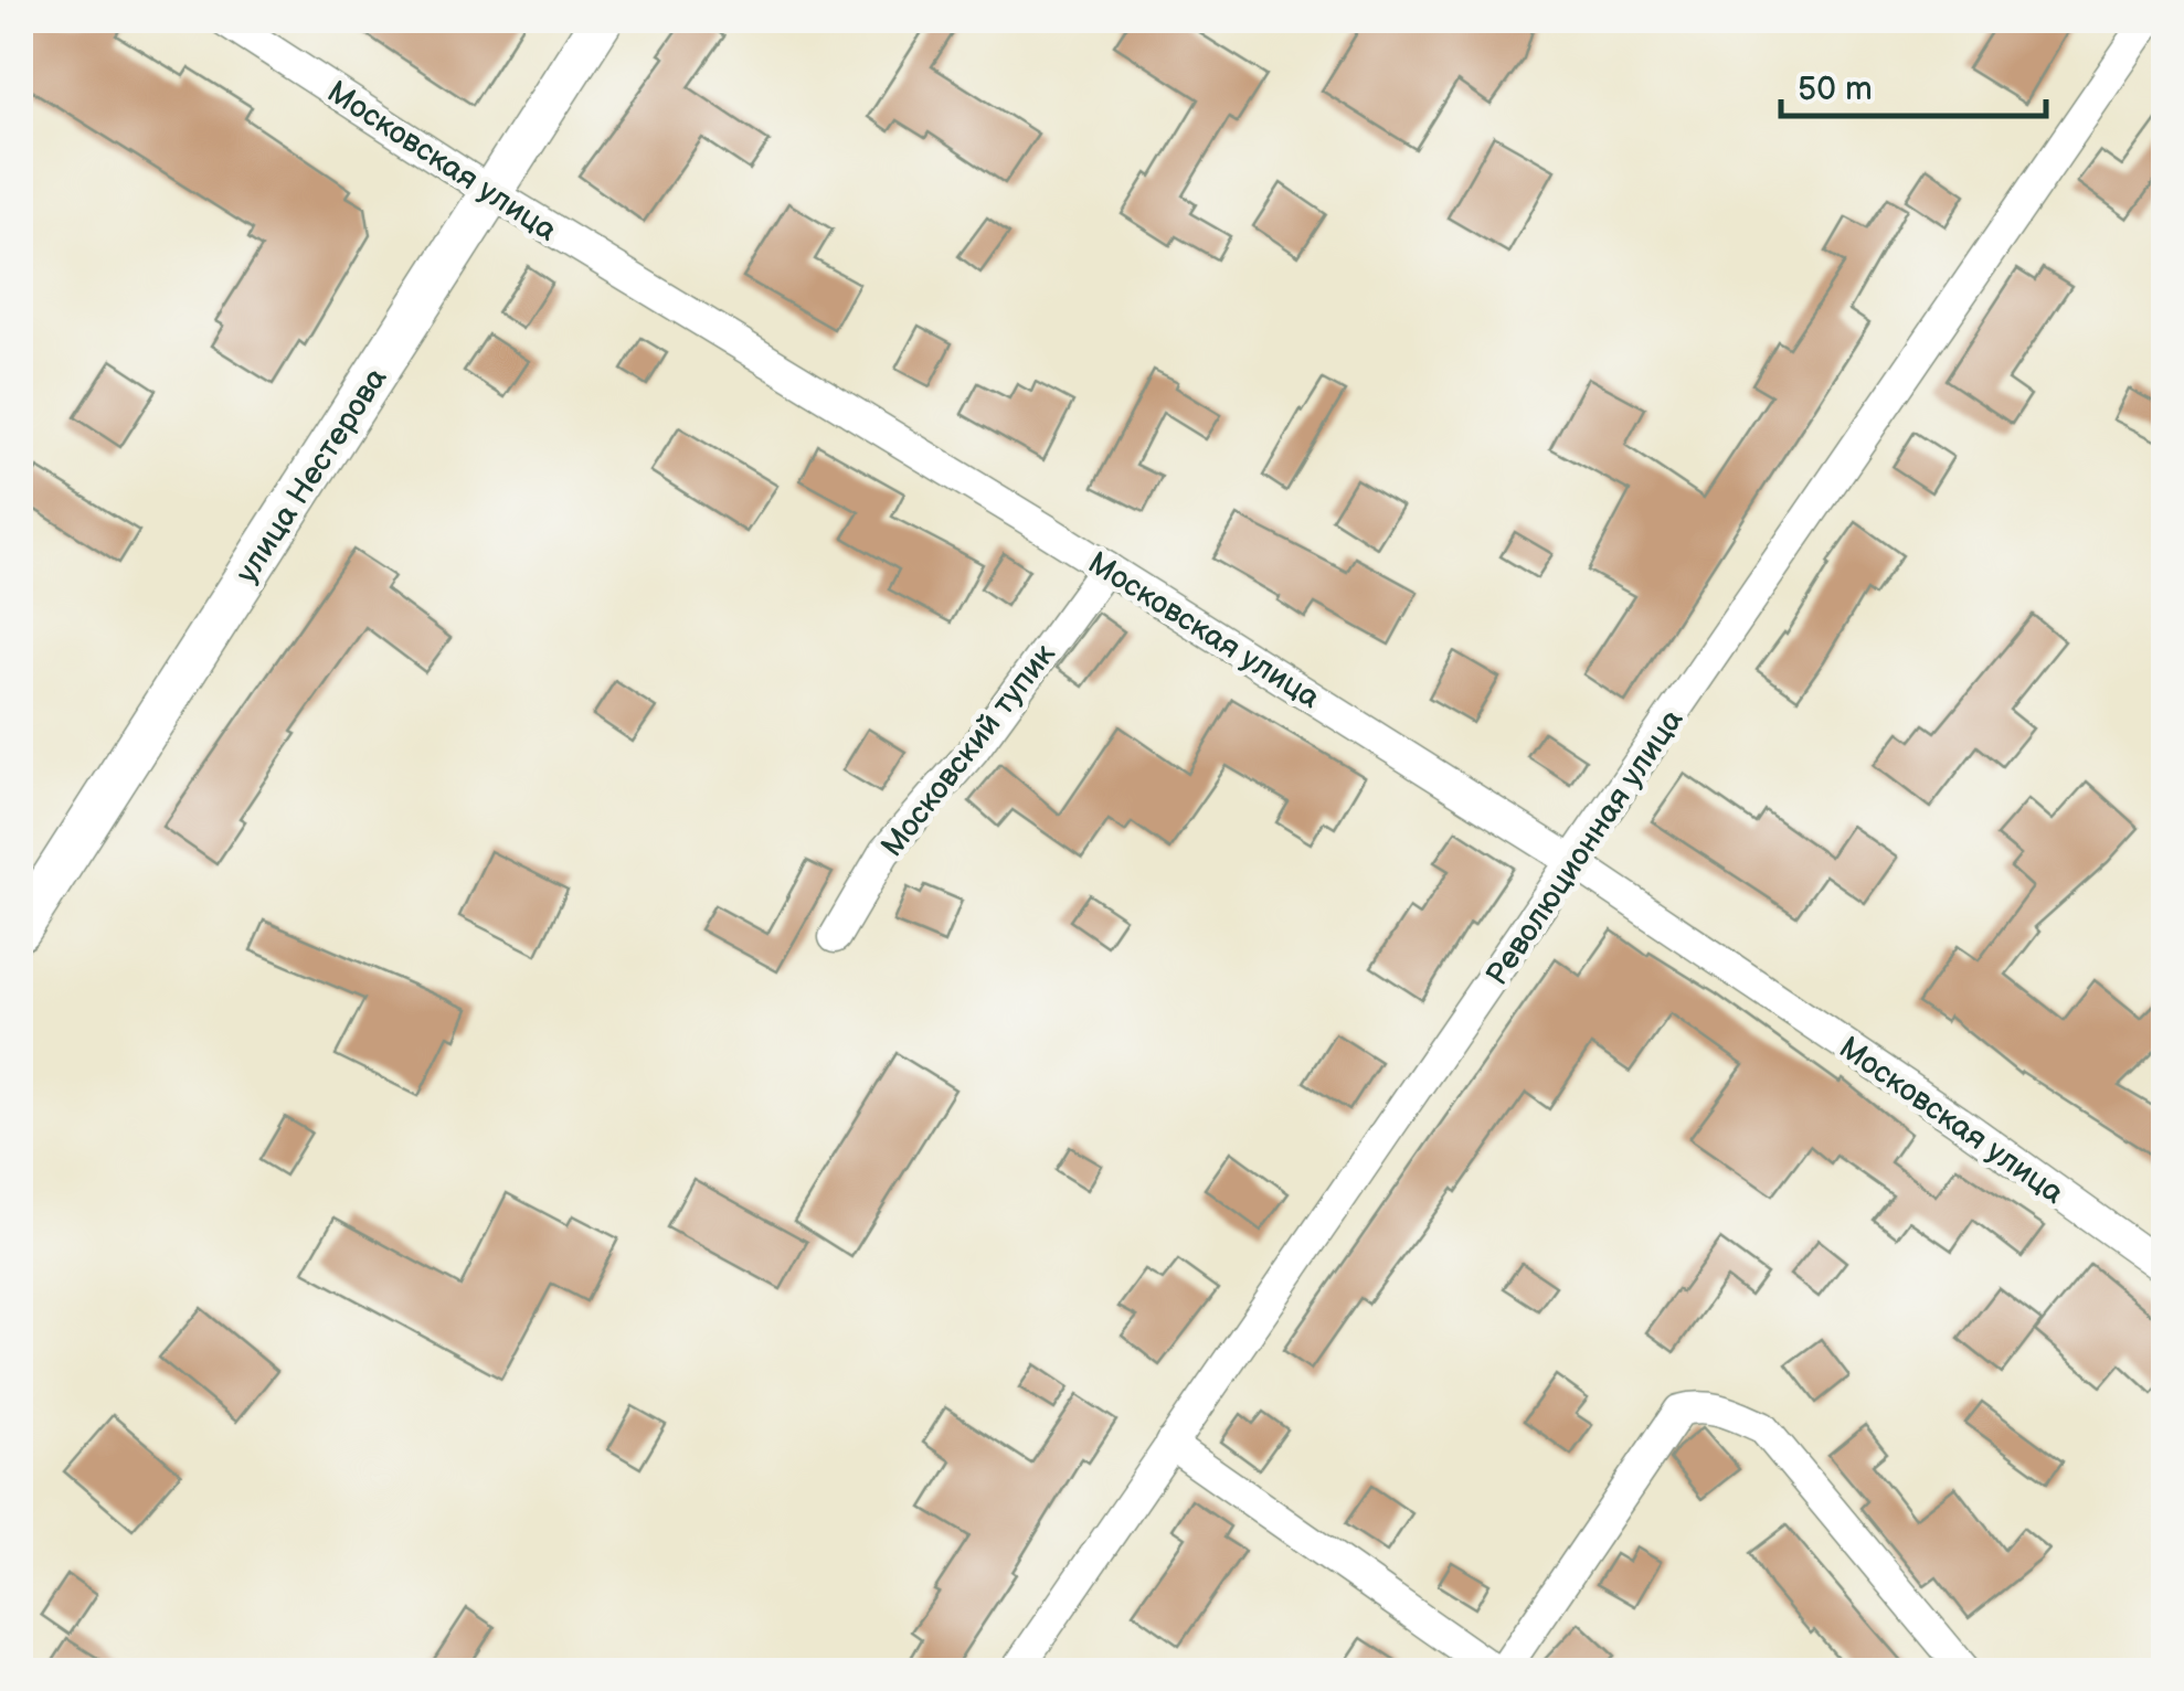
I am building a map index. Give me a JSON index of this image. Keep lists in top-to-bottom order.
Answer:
{
  "streets": {
    "main road": ["улица Нестерова"],
    "street": ["Московская улица", "Московский тупик", "Революционная улица"]
  },
  "crossings": [
    ["Московская улица", "улица Нестерова"],
    ["Московская улица", "Московский тупик"],
    ["Московская улица", "Революционная улица"]
  ],
  "scale_bar": "50 m"
}
